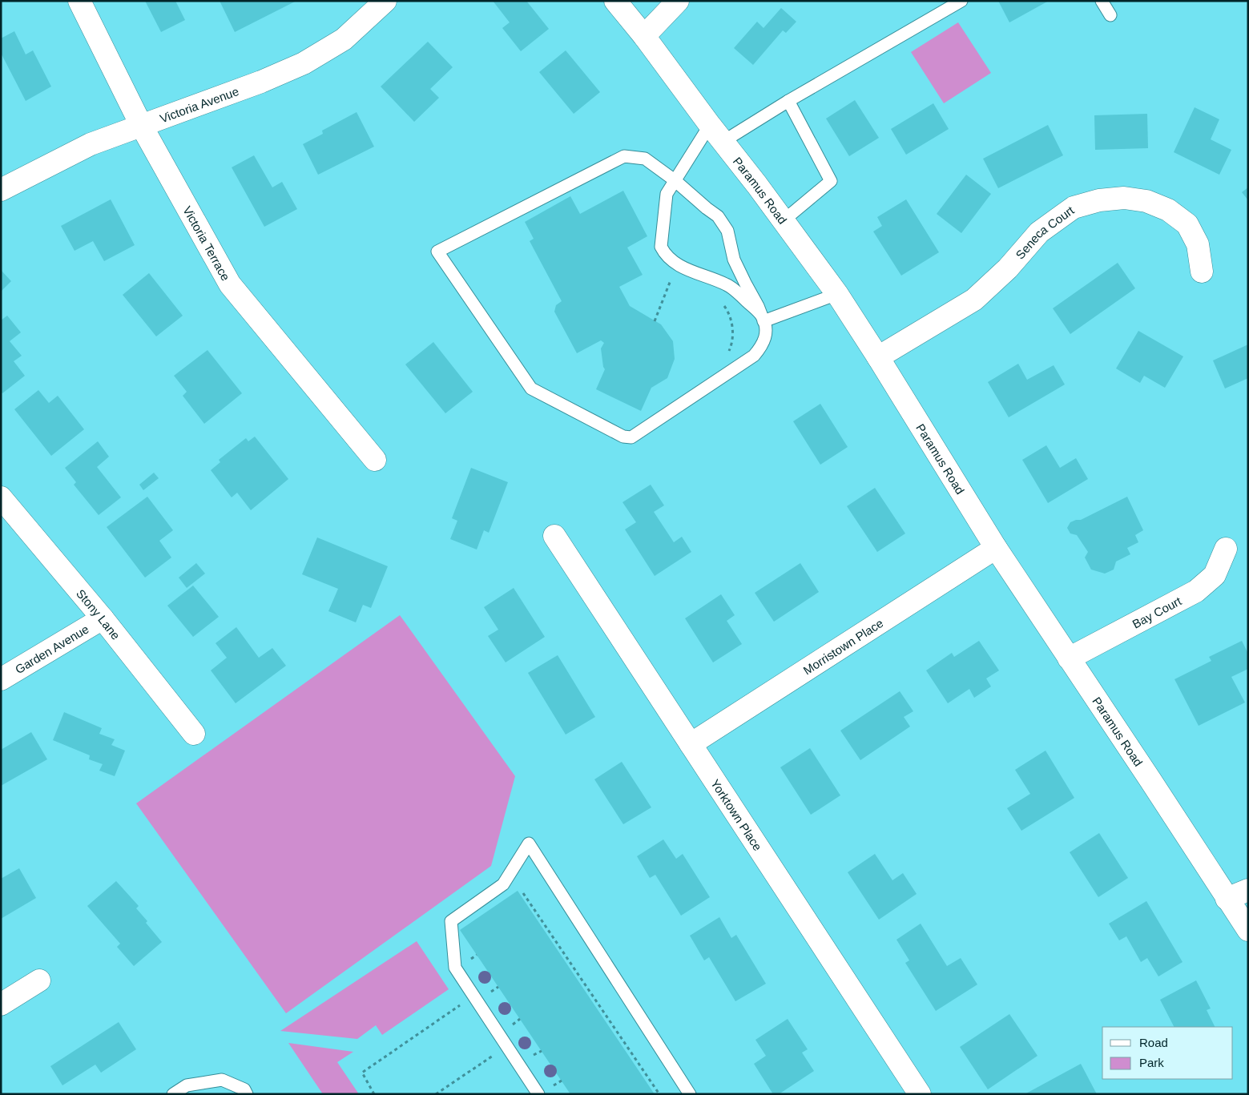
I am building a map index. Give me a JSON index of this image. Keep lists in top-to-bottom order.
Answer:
{
  "streets": {
    "street": [
      "Victoria Avenue",
      "Paramus Road",
      "Seneca Court",
      "Victoria Terrace",
      "Bay Court",
      "Stony Lane",
      "Morristown Place",
      "Garden Avenue",
      "Yorktown Place"
    ]
  },
  "crossings": [
    ["Victoria Avenue", "Victoria Terrace"],
    ["Paramus Road", "Seneca Court"],
    ["Paramus Road", "Bay Court"],
    ["Paramus Road", "Morristown Place"],
    ["Stony Lane", "Garden Avenue"],
    ["Morristown Place", "Yorktown Place"]
  ],
  "legend": ["Road", "Park"]
}
